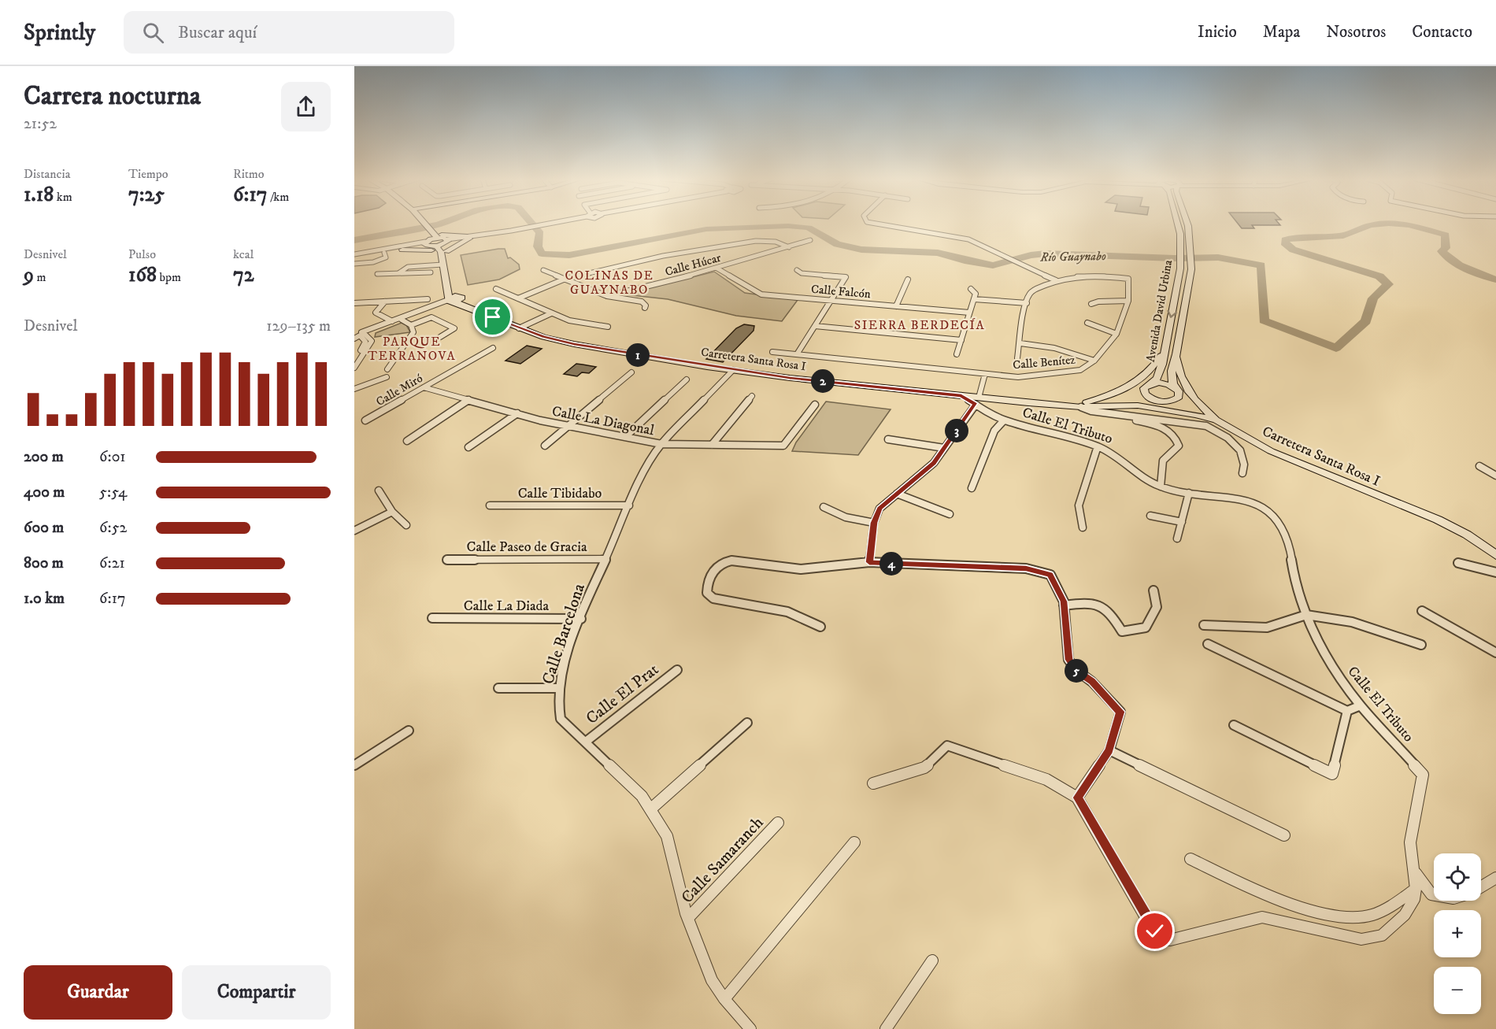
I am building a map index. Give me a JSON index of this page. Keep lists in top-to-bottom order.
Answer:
{
  "streets": {
    "street": [
      "Calle Húcar",
      "Calle Falcón",
      "Avenida David Urbina",
      "Carretera Santa Rosa I",
      "Calle Benítez",
      "Calle Miró",
      "Calle La Diagonal",
      "Calle El Tributo",
      "Calle Tibidabo",
      "Calle Paseo de Gracia",
      "Calle La Diada",
      "Calle Barcelona",
      "Calle El Prat",
      "Calle Samaranch"
    ]
  },
  "crossings": [
    ["Calle Húcar", "Calle Falcón"],
    ["Avenida David Urbina", "Carretera Santa Rosa I"],
    ["Carretera Santa Rosa I", "Calle El Tributo"],
    ["Carretera Santa Rosa I", "Calle Barcelona"],
    ["Calle Miró", "Calle La Diagonal"],
    ["Calle La Diagonal", "Calle Barcelona"],
    ["Calle Tibidabo", "Calle Barcelona"],
    ["Calle Paseo de Gracia", "Calle Barcelona"],
    ["Calle La Diada", "Calle Barcelona"],
    ["Calle Barcelona", "Calle El Prat"],
    ["Calle Barcelona", "Calle Samaranch"]
  ],
  "districts": ["COLINAS DE GUAYNABO", "SIERRA BERDECÍA", "PARQUE TERRANOVA"],
  "water": ["Río Guaynabo"],
  "page": {
    "header": "Sprintly",
    "search": "Buscar aquí",
    "nav": [
      "Inicio",
      "Mapa",
      "Nosotros",
      "Contacto"
    ],
    "heading": ["Carrera nocturna", "21:52"],
    "stats": [
      ["Distancia", "1.18 km"],
      ["Tiempo", "7:25"],
      ["Ritmo", "6:17 /km"],
      ["Desnivel", "9 m"],
      ["Pulso", "168 bpm"],
      ["kcal", "72"]
    ],
    "chart": ["Desnivel", "129–135 m"],
    "pins": [
      "1",
      "2",
      "3",
      "4",
      "5"
    ],
    "list": [
      {
        "name": "200 m",
        "note": "6:01"
      },
      {
        "name": "400 m",
        "note": "5:54"
      },
      {
        "name": "600 m",
        "note": "6:52"
      },
      {
        "name": "800 m",
        "note": "6:21"
      },
      {
        "name": "1.0 km",
        "note": "6:17"
      }
    ],
    "map_buttons": ["+", "−"],
    "buttons": ["Guardar", "Compartir"]
  }
}
